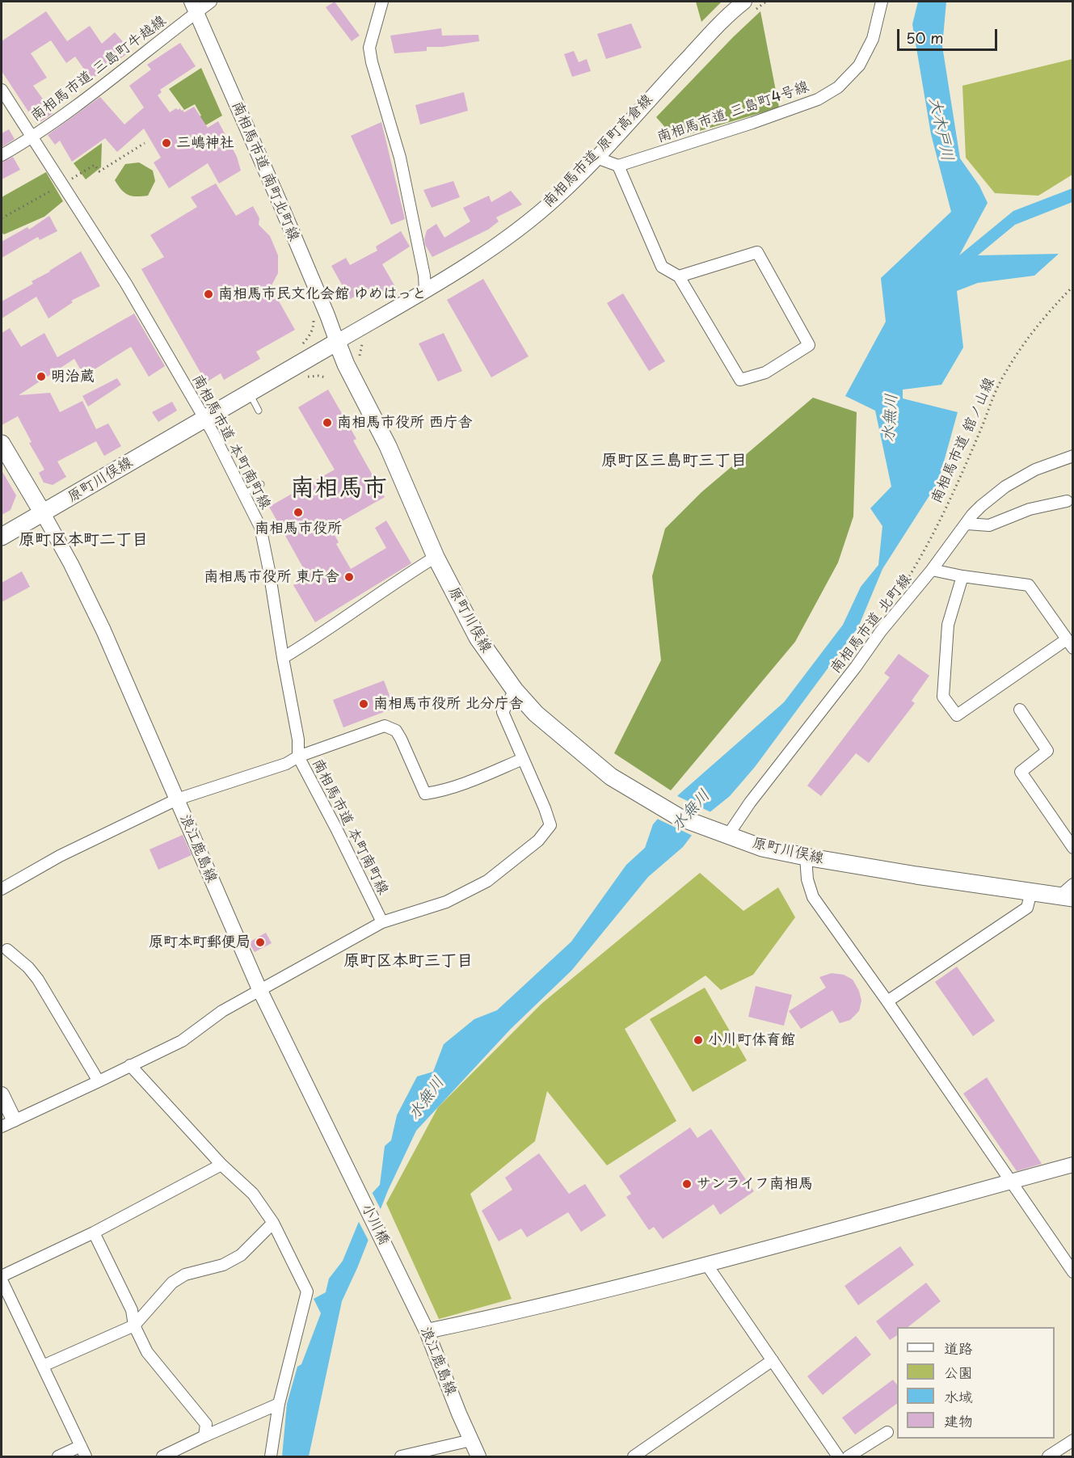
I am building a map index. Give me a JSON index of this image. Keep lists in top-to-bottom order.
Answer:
{
  "streets": {
    "main road": ["原町川俣線"],
    "street": [
      "南相馬市道 三島町牛越線",
      "南相馬市道 三島町4号線",
      "南相馬市道 原町高倉線",
      "南相馬市道 南町北町線",
      "南相馬市道 本町南町線",
      "南相馬市道 北町線",
      "浪江鹿島線",
      "小川橋"
    ],
    "path": ["南相馬市道 舘ノ山線"]
  },
  "crossings": [
    ["南相馬市道 三島町牛越線", "南相馬市道 南町北町線"],
    ["南相馬市道 三島町牛越線", "南相馬市道 本町南町線"],
    ["南相馬市道 原町高倉線", "南相馬市道 南町北町線"],
    ["南相馬市道 原町高倉線", "原町川俣線"],
    ["南相馬市道 南町北町線", "原町川俣線"],
    ["南相馬市道 本町南町線", "原町川俣線"],
    ["原町川俣線", "南相馬市道 北町線"],
    ["原町川俣線", "浪江鹿島線"],
    ["浪江鹿島線", "小川橋"]
  ],
  "districts": [
    "原町区三島町三丁目",
    "南相馬市",
    "原町区本町二丁目",
    "原町区本町三丁目"
  ],
  "water": ["大木戸川", "水無川"],
  "places": [
    "三嶋神社",
    "南相馬市民文化会館 ゆめはっと",
    "明治蔵",
    "南相馬市役所 西庁舎",
    "南相馬市役所",
    "南相馬市役所 東庁舎",
    "南相馬市役所 北分庁舎",
    "原町本町郵便局",
    "小川町体育館",
    "サンライフ南相馬"
  ],
  "legend": [
    "道路",
    "公園",
    "水域",
    "建物"
  ],
  "scale_bar": "50 m"
}
